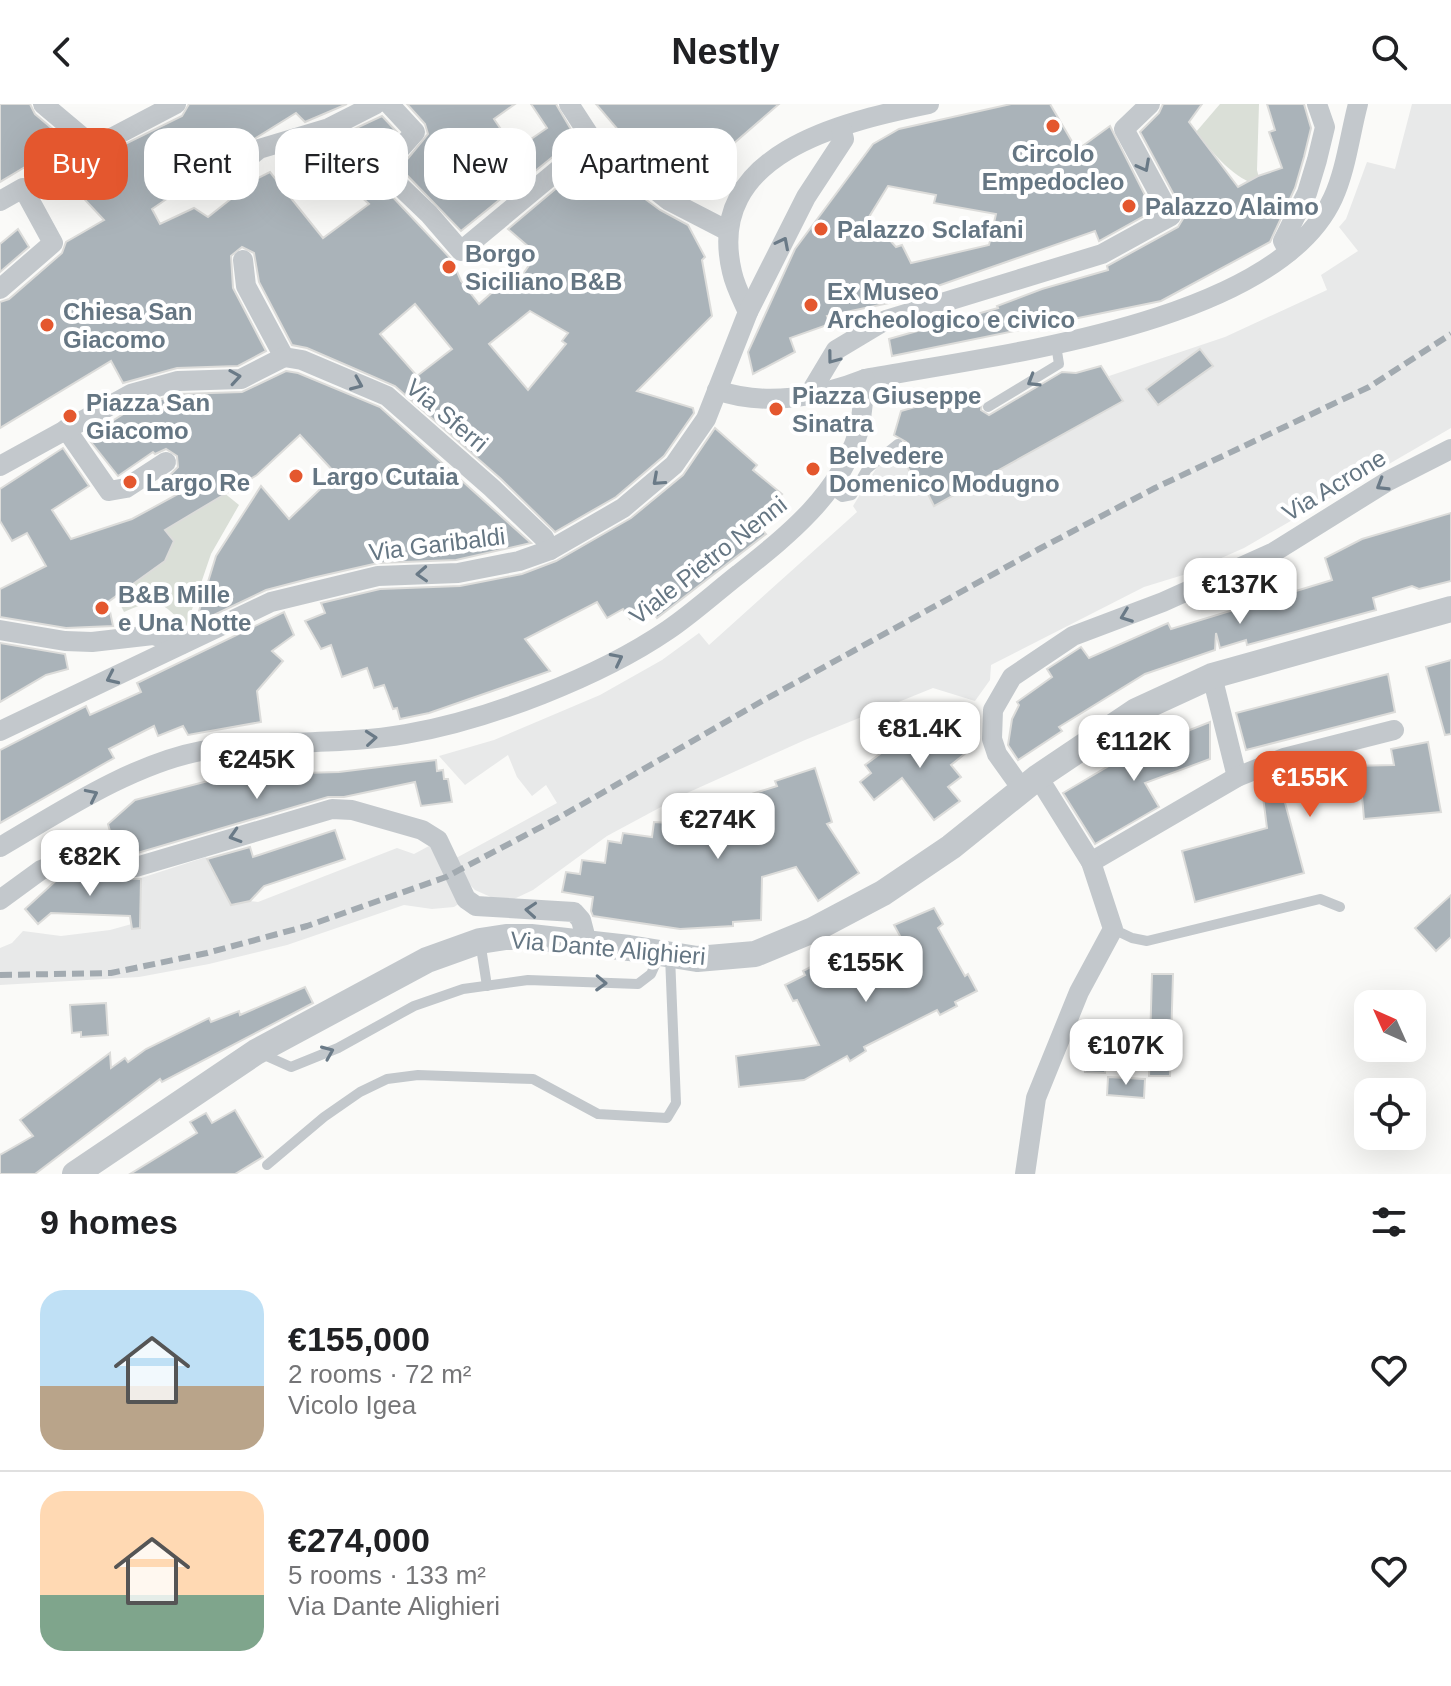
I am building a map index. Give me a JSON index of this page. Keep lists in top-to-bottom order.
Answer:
{
  "streets": {
    "street": [
      "Via Sferri",
      "Via Acrone",
      "Via Garibaldi",
      "Viale Pietro Nenni",
      "Via Dante Alighieri"
    ]
  },
  "crossings": [
    ["Via Sferri", "Via Garibaldi"],
    ["Via Acrone", "Via Dante Alighieri"]
  ],
  "one_way": ["Via Sferri", "Via Acrone", "Viale Pietro Nenni"],
  "places": [
    "Circolo Empedocleo",
    "Palazzo Alaimo",
    "Palazzo Sclafani",
    "Borgo Siciliano B&B",
    "Ex Museo Archeologico e civico",
    "Chiesa San Giacomo",
    "Piazza Giuseppe Sinatra",
    "Piazza San Giacomo",
    "Belvedere Domenico Modugno",
    "Largo Cutaia",
    "Largo Re",
    "B&B Mille e Una Notte"
  ],
  "north": "top left",
  "page": {
    "header": "Nestly",
    "chip": [
      "Buy",
      "Rent",
      "Filters",
      "New",
      "Apartment"
    ],
    "price": [
      "€137K",
      "€81.4K",
      "€112K",
      "€245K",
      "€155K",
      "€274K",
      "€82K",
      "€155K",
      "€107K"
    ],
    "heading": "9 homes",
    "list": [
      {
        "name": "€155,000",
        "note": "2 rooms · 72 m² · Vicolo Igea"
      },
      {
        "name": "€274,000",
        "note": "5 rooms · 133 m² · Via Dante Alighieri"
      }
    ]
  }
}
